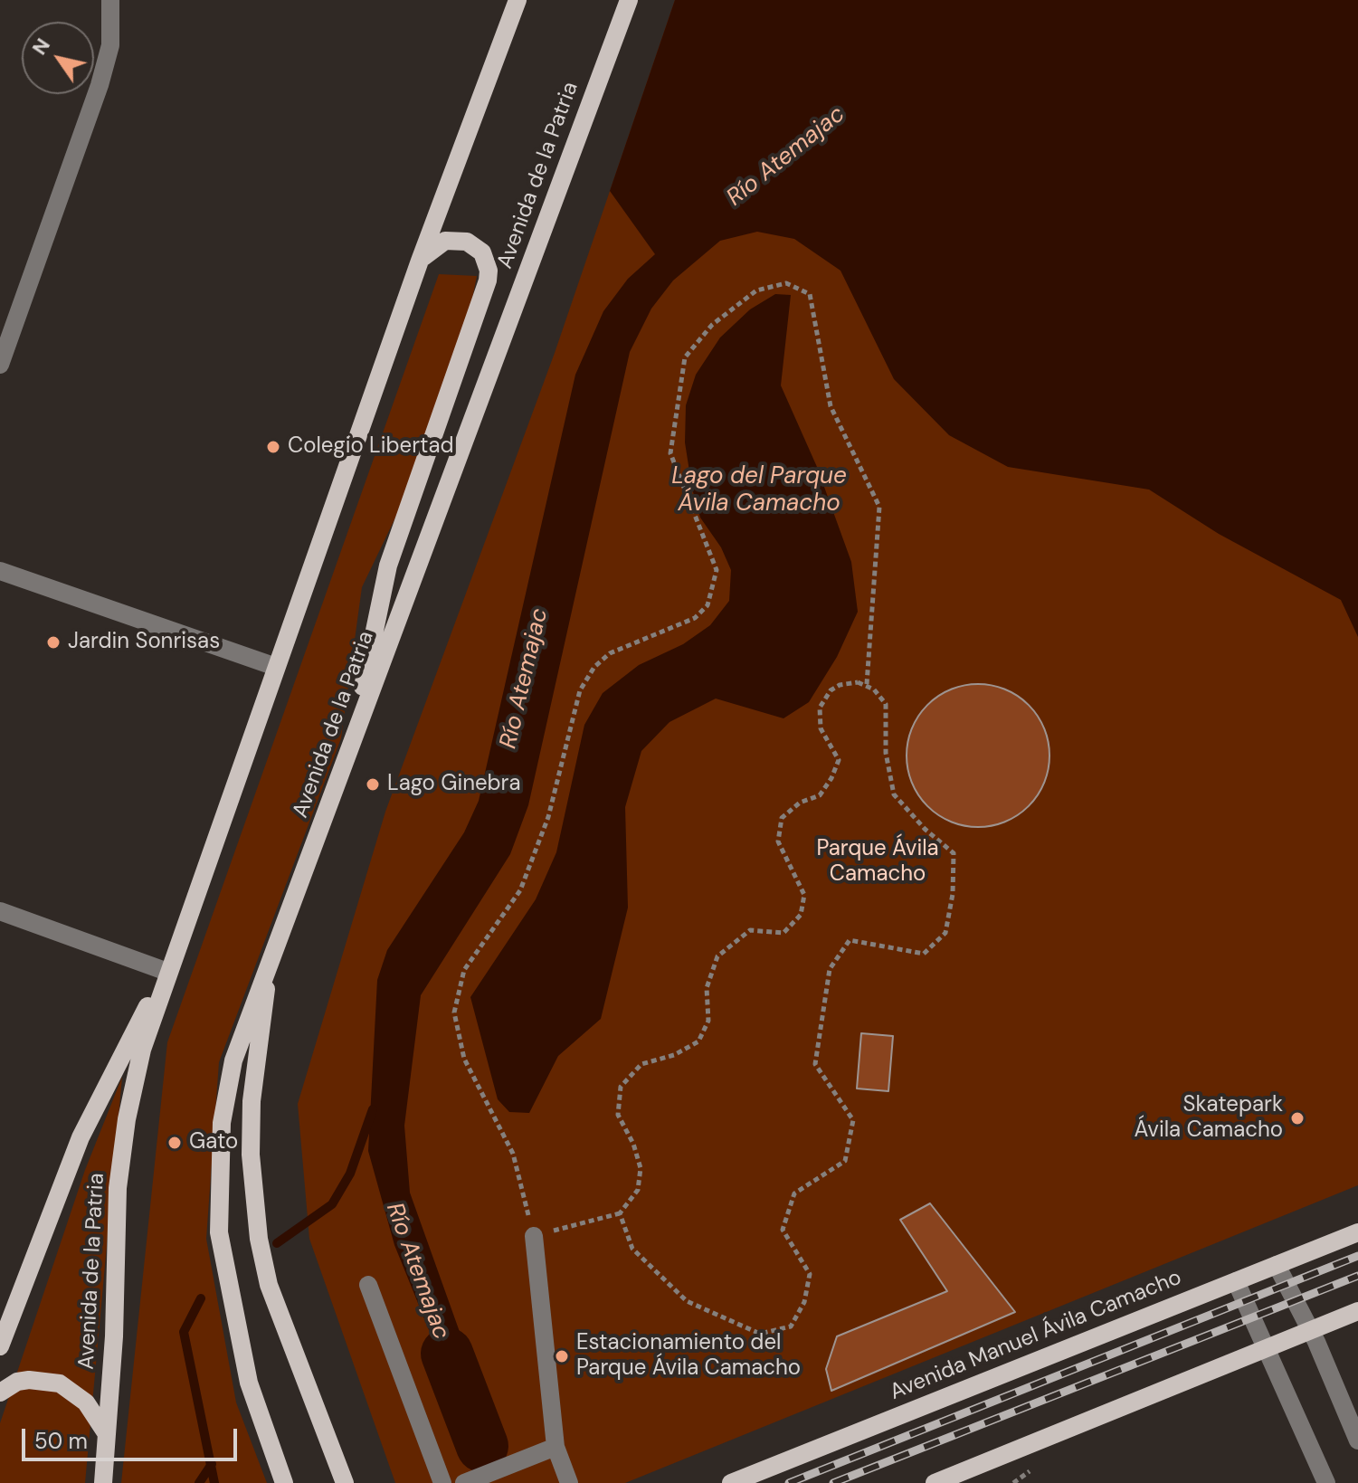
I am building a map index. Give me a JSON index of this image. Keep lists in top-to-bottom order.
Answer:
{
  "streets": {
    "main road": ["Avenida de la Patria", "Avenida Manuel Ávila Camacho"]
  },
  "water": ["Río Atemajac", "Lago del Parque Ávila Camacho"],
  "parks": ["Parque Ávila Camacho"],
  "places": [
    "Colegio Libertad",
    "Jardin Sonrisas",
    "Lago Ginebra",
    "Skatepark Ávila Camacho",
    "Gato",
    "Estacionamiento del Parque Ávila Camacho"
  ],
  "scale_bar": "50 m",
  "north": "top left"
}
